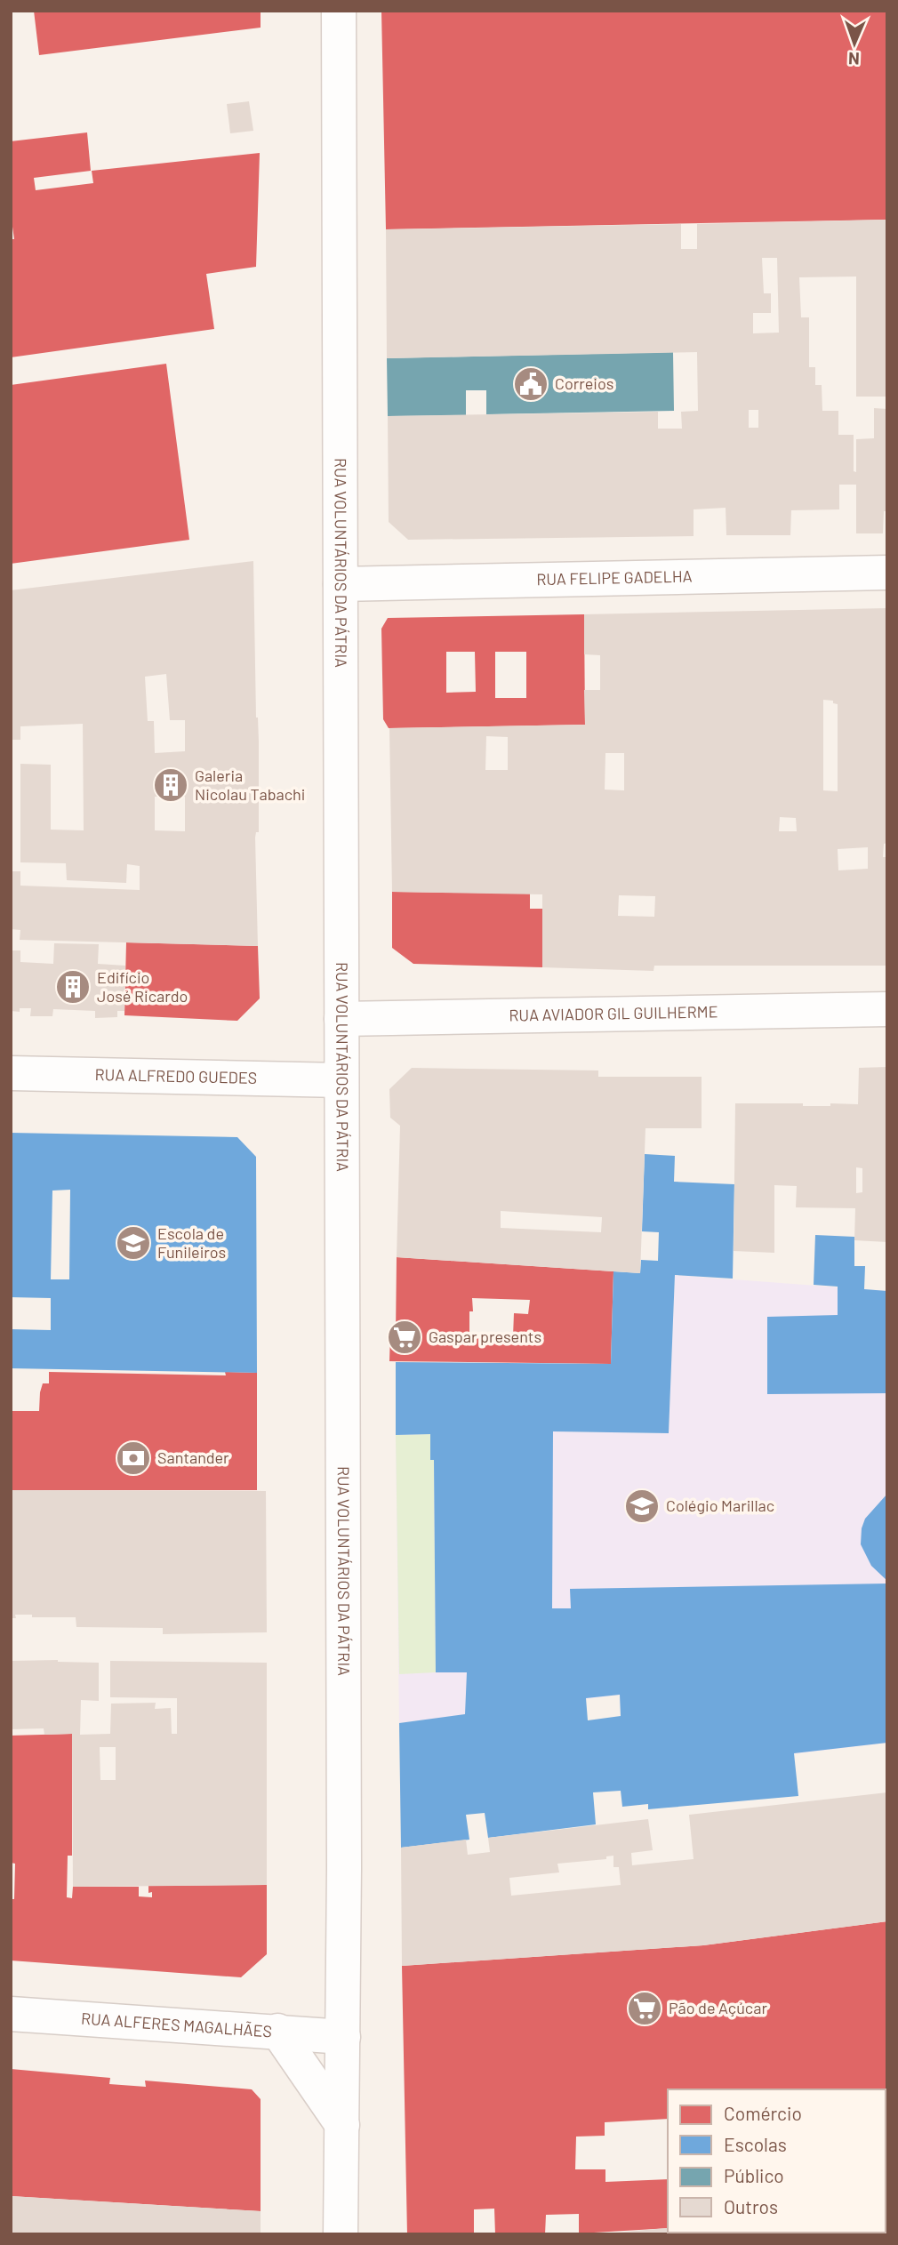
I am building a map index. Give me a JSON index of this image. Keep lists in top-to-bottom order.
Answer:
{
  "streets": {
    "main road": [
      "RUA VOLUNTÁRIOS DA PÁTRIA",
      "RUA FELIPE GADELHA",
      "RUA AVIADOR GIL GUILHERME",
      "RUA ALFREDO GUEDES",
      "RUA ALFERES MAGALHÃES"
    ]
  },
  "crossings": [
    ["RUA VOLUNTÁRIOS DA PÁTRIA", "RUA FELIPE GADELHA"],
    ["RUA VOLUNTÁRIOS DA PÁTRIA", "RUA AVIADOR GIL GUILHERME"],
    ["RUA VOLUNTÁRIOS DA PÁTRIA", "RUA ALFREDO GUEDES"],
    ["RUA VOLUNTÁRIOS DA PÁTRIA", "RUA ALFERES MAGALHÃES"]
  ],
  "places": {
    "public building": ["Correios"],
    "building": ["Galeria Nicolau Tabachi", "Edifício José Ricardo"],
    "school or university": ["Escola de Funileiros", "Colégio Marillac"],
    "supermarket": ["Gaspar presents", "Pão de Açúcar"],
    "bank": ["Santander"]
  },
  "legend": [
    "Comércio",
    "Escolas",
    "Público",
    "Outros"
  ],
  "north": "bottom"
}
